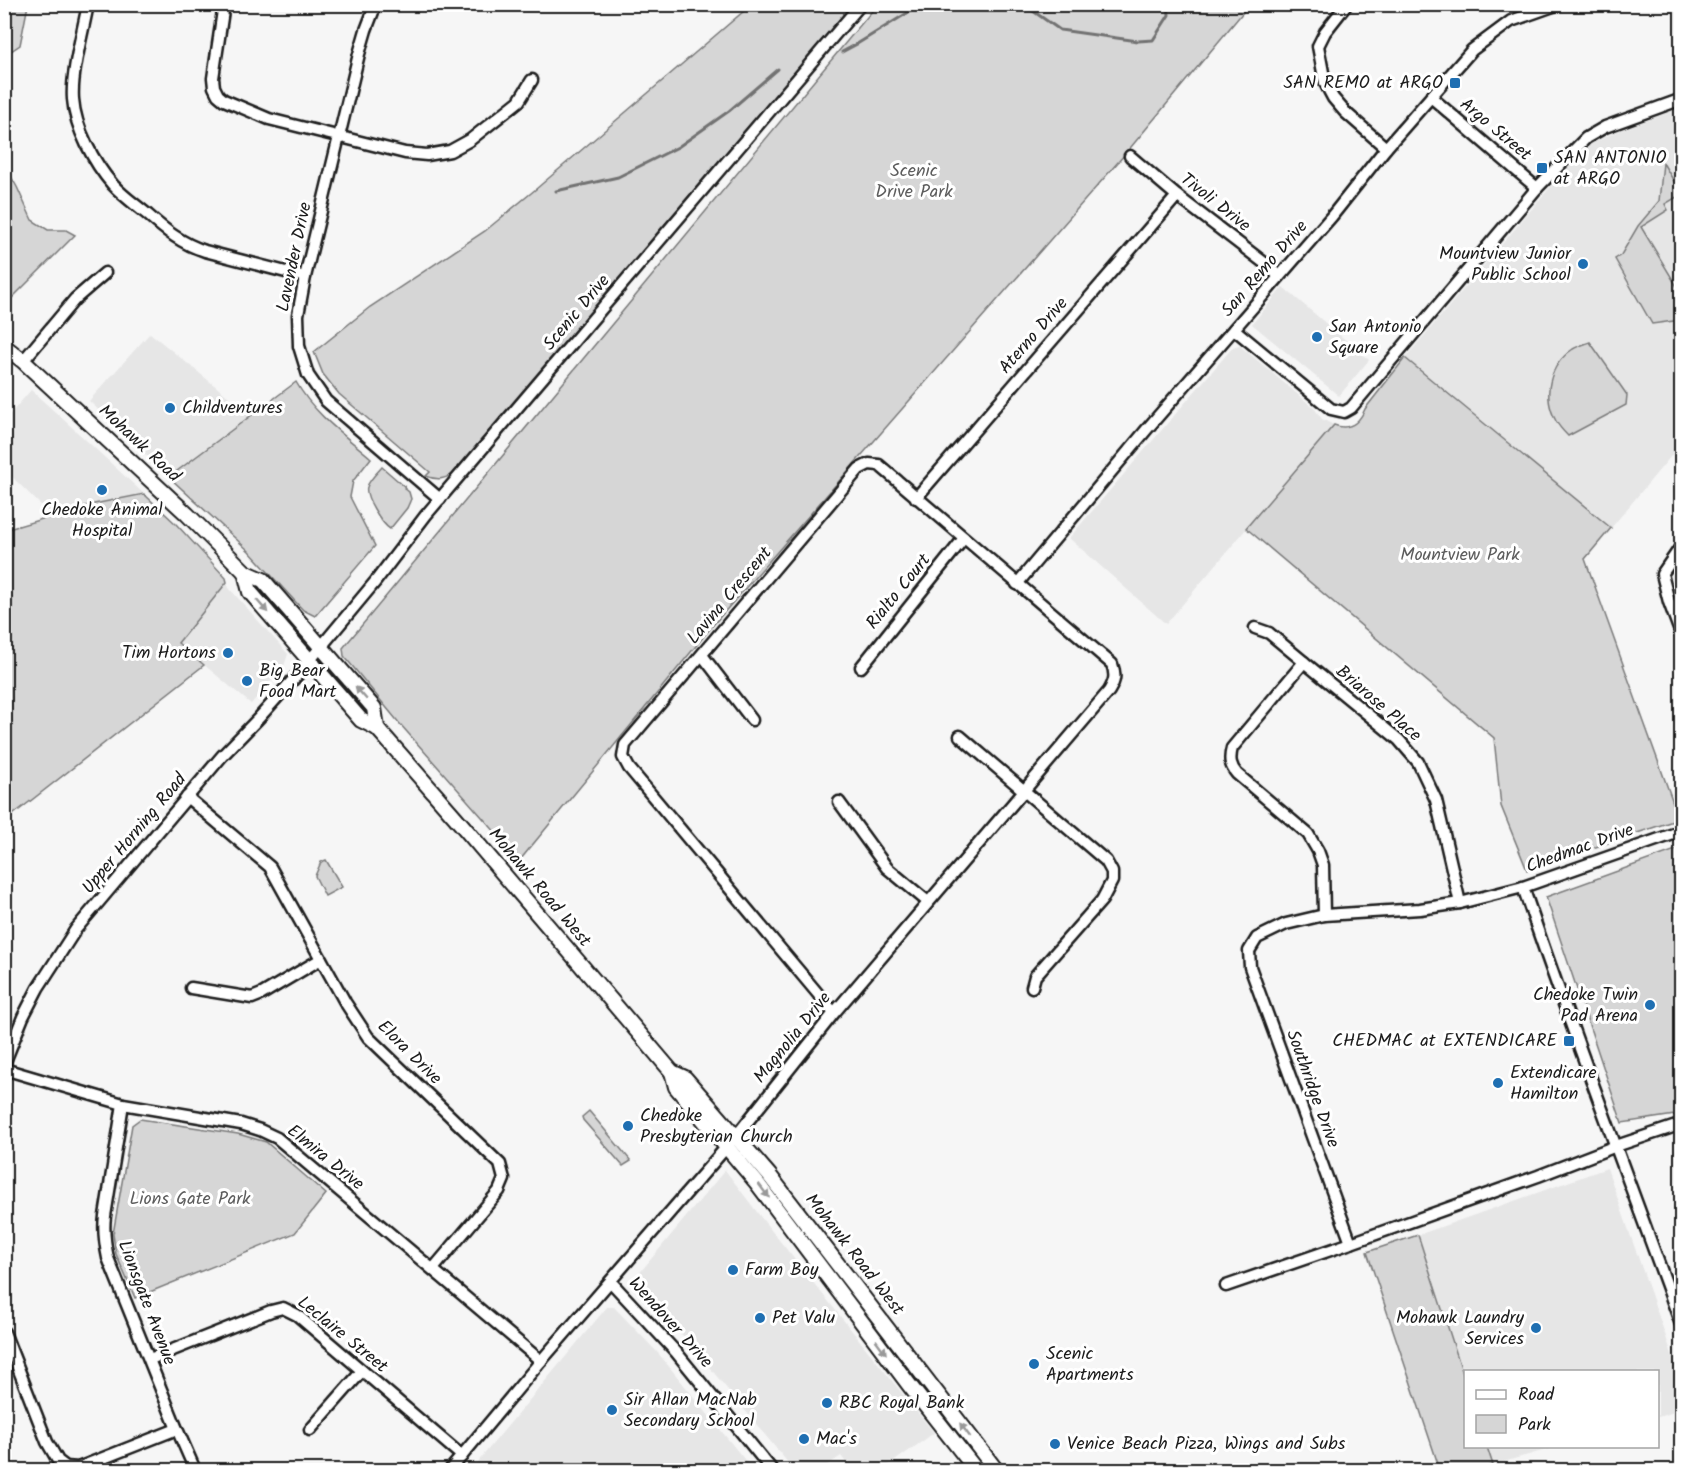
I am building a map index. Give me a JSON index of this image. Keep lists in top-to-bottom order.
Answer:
{
  "streets": {
    "main road": ["Mohawk Road", "Mohawk Road West"],
    "street": [
      "Argo Street",
      "Tivoli Drive",
      "Lavender Drive",
      "San Remo Drive",
      "Scenic Drive",
      "Aterno Drive",
      "Rialto Court",
      "Lavina Crescent",
      "Briarose Place",
      "Upper Horning Road",
      "Chedmac Drive",
      "Magnolia Drive",
      "Elora Drive",
      "Southridge Drive",
      "Elmira Drive",
      "Lionsgate Avenue",
      "Wendover Drive",
      "Leclaire Street"
    ]
  },
  "crossings": [
    ["Argo Street", "San Remo Drive"],
    ["Tivoli Drive", "San Remo Drive"],
    ["Tivoli Drive", "Aterno Drive"],
    ["Lavender Drive", "Scenic Drive"],
    ["San Remo Drive", "Lavina Crescent"],
    ["Scenic Drive", "Mohawk Road"],
    ["Scenic Drive", "Upper Horning Road"],
    ["Scenic Drive", "Mohawk Road West"],
    ["Aterno Drive", "Lavina Crescent"],
    ["Mohawk Road", "Upper Horning Road"],
    ["Mohawk Road", "Mohawk Road West"],
    ["Rialto Court", "Lavina Crescent"],
    ["Lavina Crescent", "Magnolia Drive"],
    ["Briarose Place", "Southridge Drive"],
    ["Upper Horning Road", "Mohawk Road West"],
    ["Upper Horning Road", "Elora Drive"],
    ["Chedmac Drive", "Southridge Drive"],
    ["Mohawk Road West", "Magnolia Drive"],
    ["Magnolia Drive", "Elmira Drive"],
    ["Magnolia Drive", "Wendover Drive"],
    ["Magnolia Drive", "Leclaire Street"],
    ["Elora Drive", "Elmira Drive"],
    ["Elmira Drive", "Lionsgate Avenue"],
    ["Lionsgate Avenue", "Leclaire Street"]
  ],
  "parks": ["Scenic Drive Park", "Mountview Park", "Lions Gate Park"],
  "places": {
    "transit": ["SAN REMO at ARGO", "SAN ANTONIO at ARGO", "CHEDMAC at EXTENDICARE"],
    "other": [
      "Mountview Junior Public School",
      "San Antonio Square",
      "Childventures",
      "Chedoke Animal Hospital",
      "Tim Hortons",
      "Big Bear Food Mart",
      "Chedoke Twin Pad Arena",
      "Extendicare Hamilton",
      "Chedoke Presbyterian Church",
      "Farm Boy",
      "Pet Valu",
      "Mohawk Laundry Services",
      "Scenic Apartments",
      "RBC Royal Bank",
      "Sir Allan MacNab Secondary School",
      "Mac's",
      "Venice Beach Pizza, Wings and Subs"
    ]
  },
  "legend": ["Road", "Park"]
}
